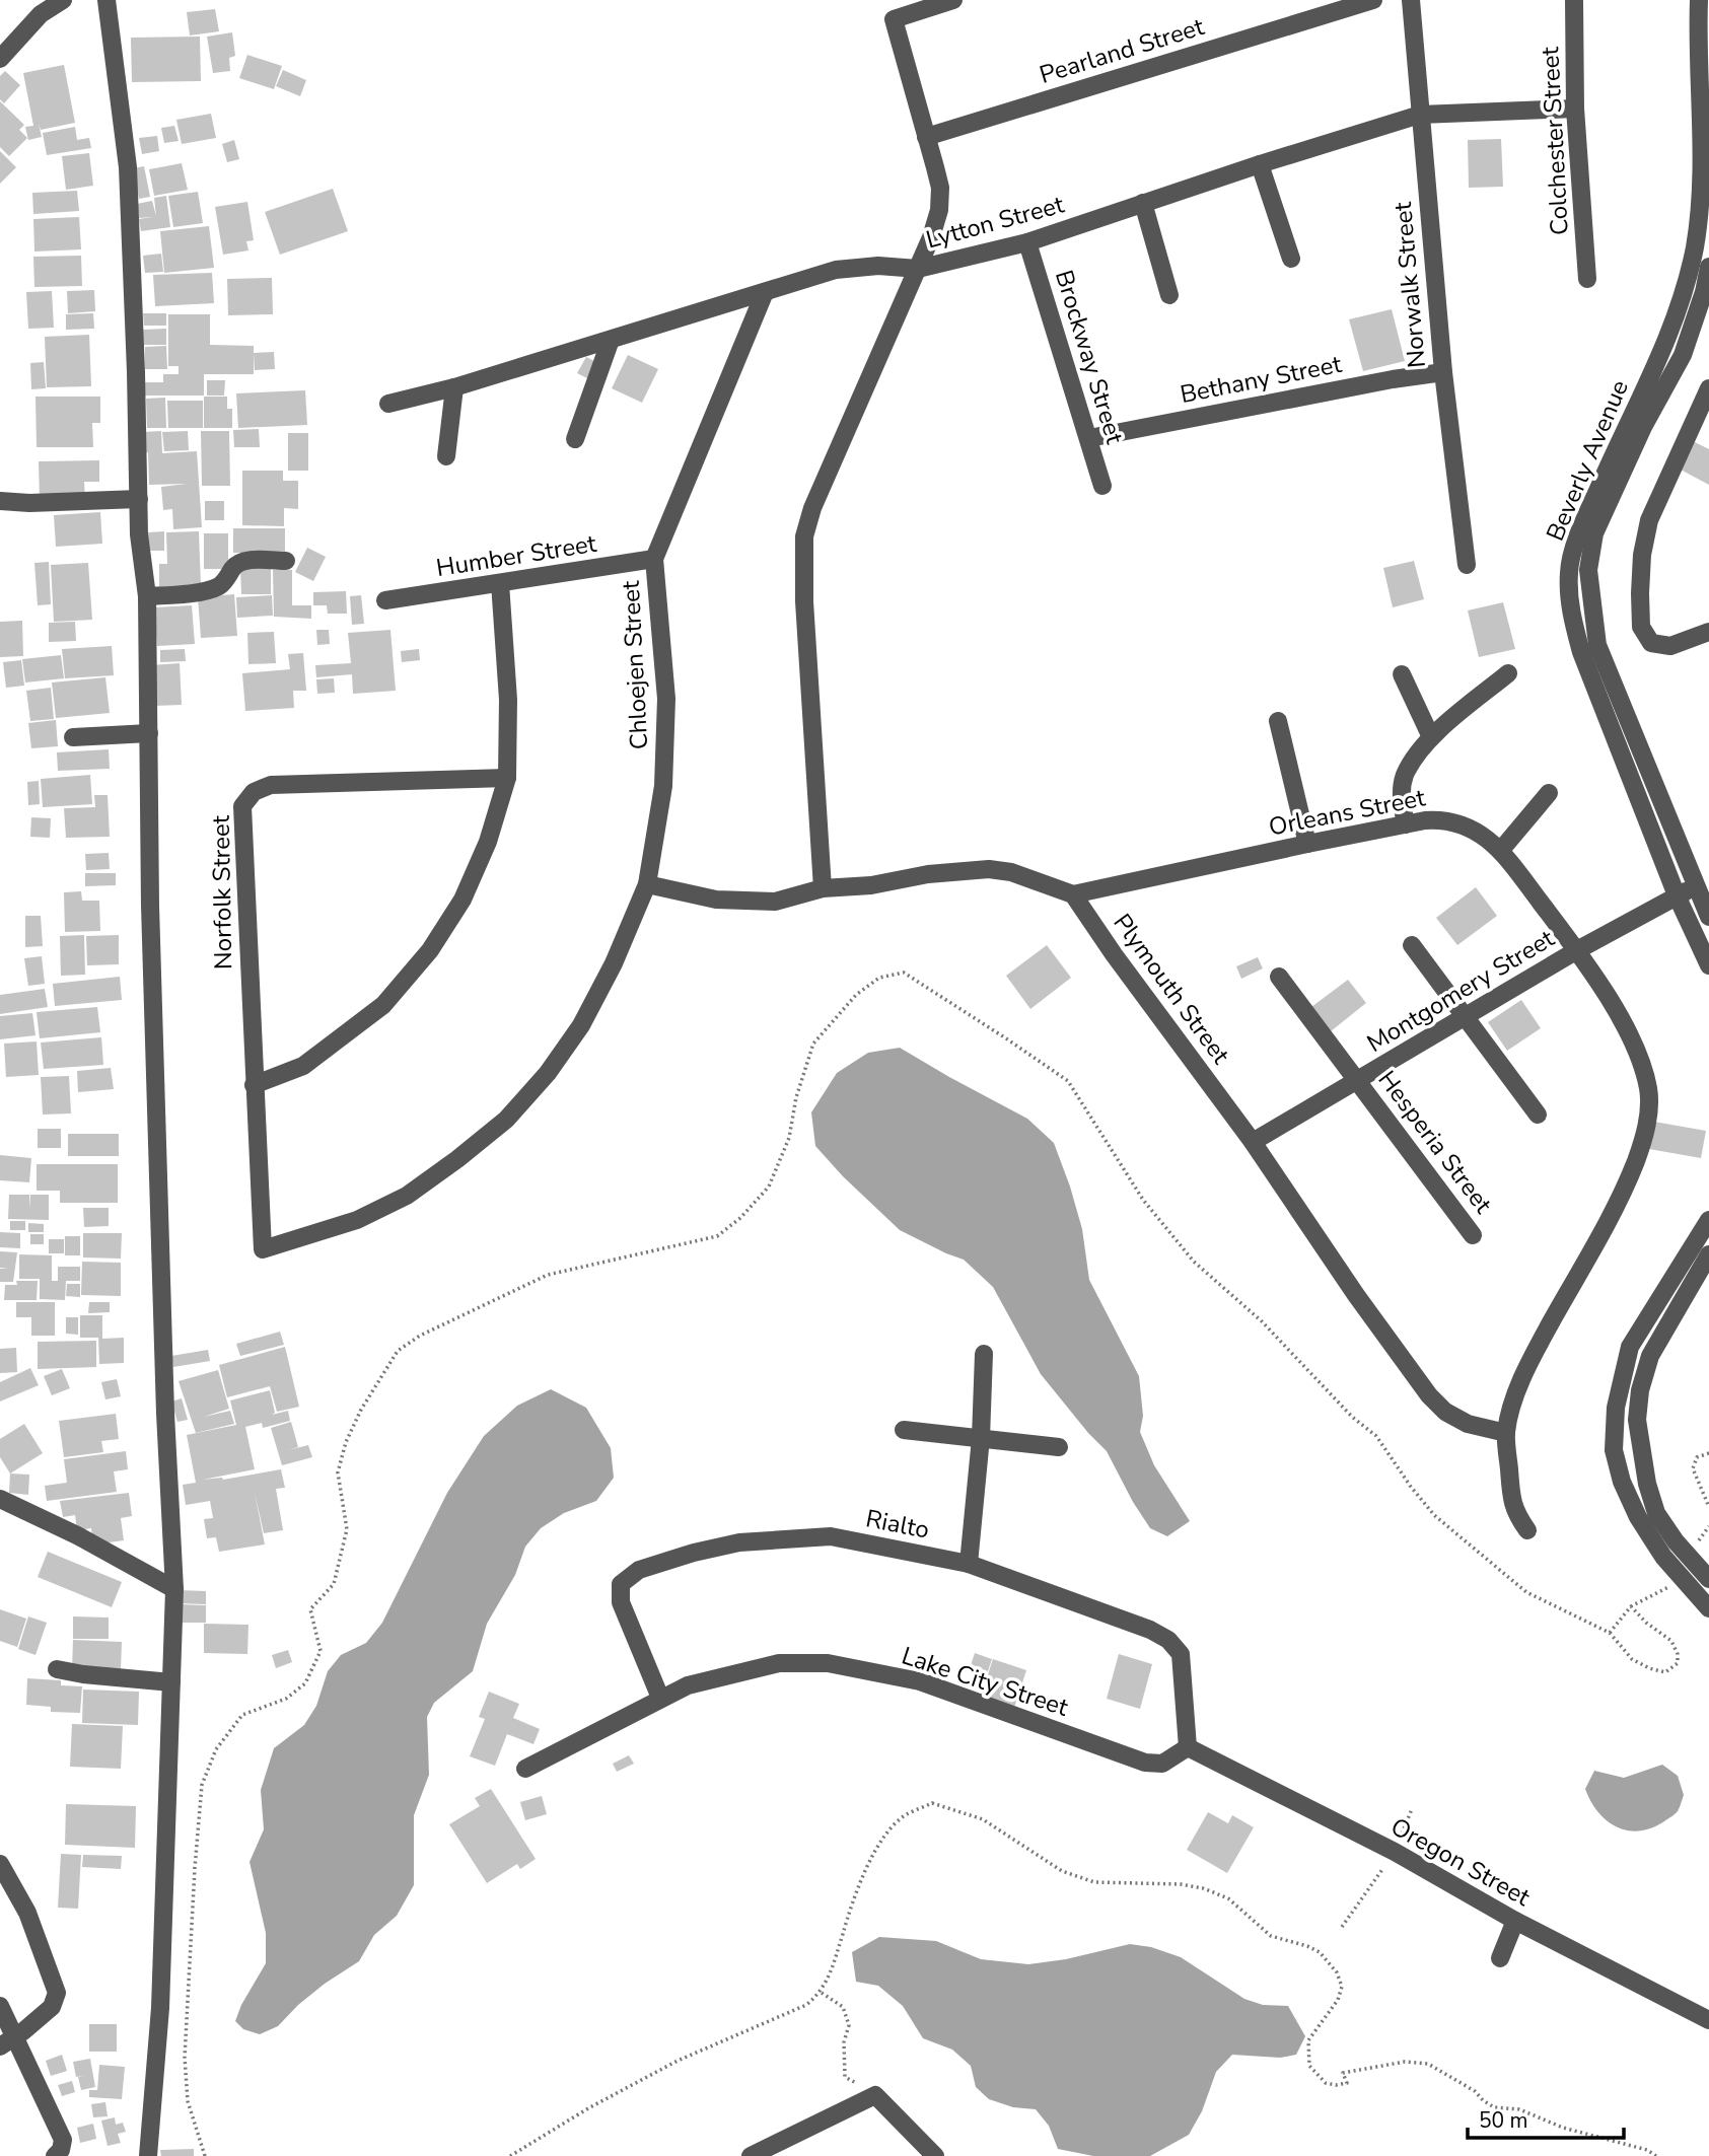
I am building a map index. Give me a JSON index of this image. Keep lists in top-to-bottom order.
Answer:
{
  "streets": {
    "street": [
      "Pearland Street",
      "Colchester Street",
      "Lytton Street",
      "Norwalk Street",
      "Brockway Street",
      "Bethany Street",
      "Beverly Avenue",
      "Humber Street",
      "Chloejen Street",
      "Orleans Street",
      "Norfolk Street",
      "Plymouth Street",
      "Montgomery Street",
      "Hesperia Street",
      "Rialto",
      "Lake City Street",
      "Oregon Street"
    ]
  },
  "crossings": [
    ["Colchester Street", "Lytton Street"],
    ["Lytton Street", "Norwalk Street"],
    ["Lytton Street", "Brockway Street"],
    ["Lytton Street", "Chloejen Street"],
    ["Norwalk Street", "Bethany Street"],
    ["Brockway Street", "Bethany Street"],
    ["Beverly Avenue", "Montgomery Street"],
    ["Humber Street", "Chloejen Street"],
    ["Chloejen Street", "Norfolk Street"],
    ["Orleans Street", "Plymouth Street"],
    ["Orleans Street", "Montgomery Street"],
    ["Plymouth Street", "Montgomery Street"],
    ["Montgomery Street", "Hesperia Street"],
    ["Rialto", "Lake City Street"],
    ["Rialto", "Oregon Street"],
    ["Lake City Street", "Oregon Street"]
  ],
  "scale_bar": "50 m"
}
